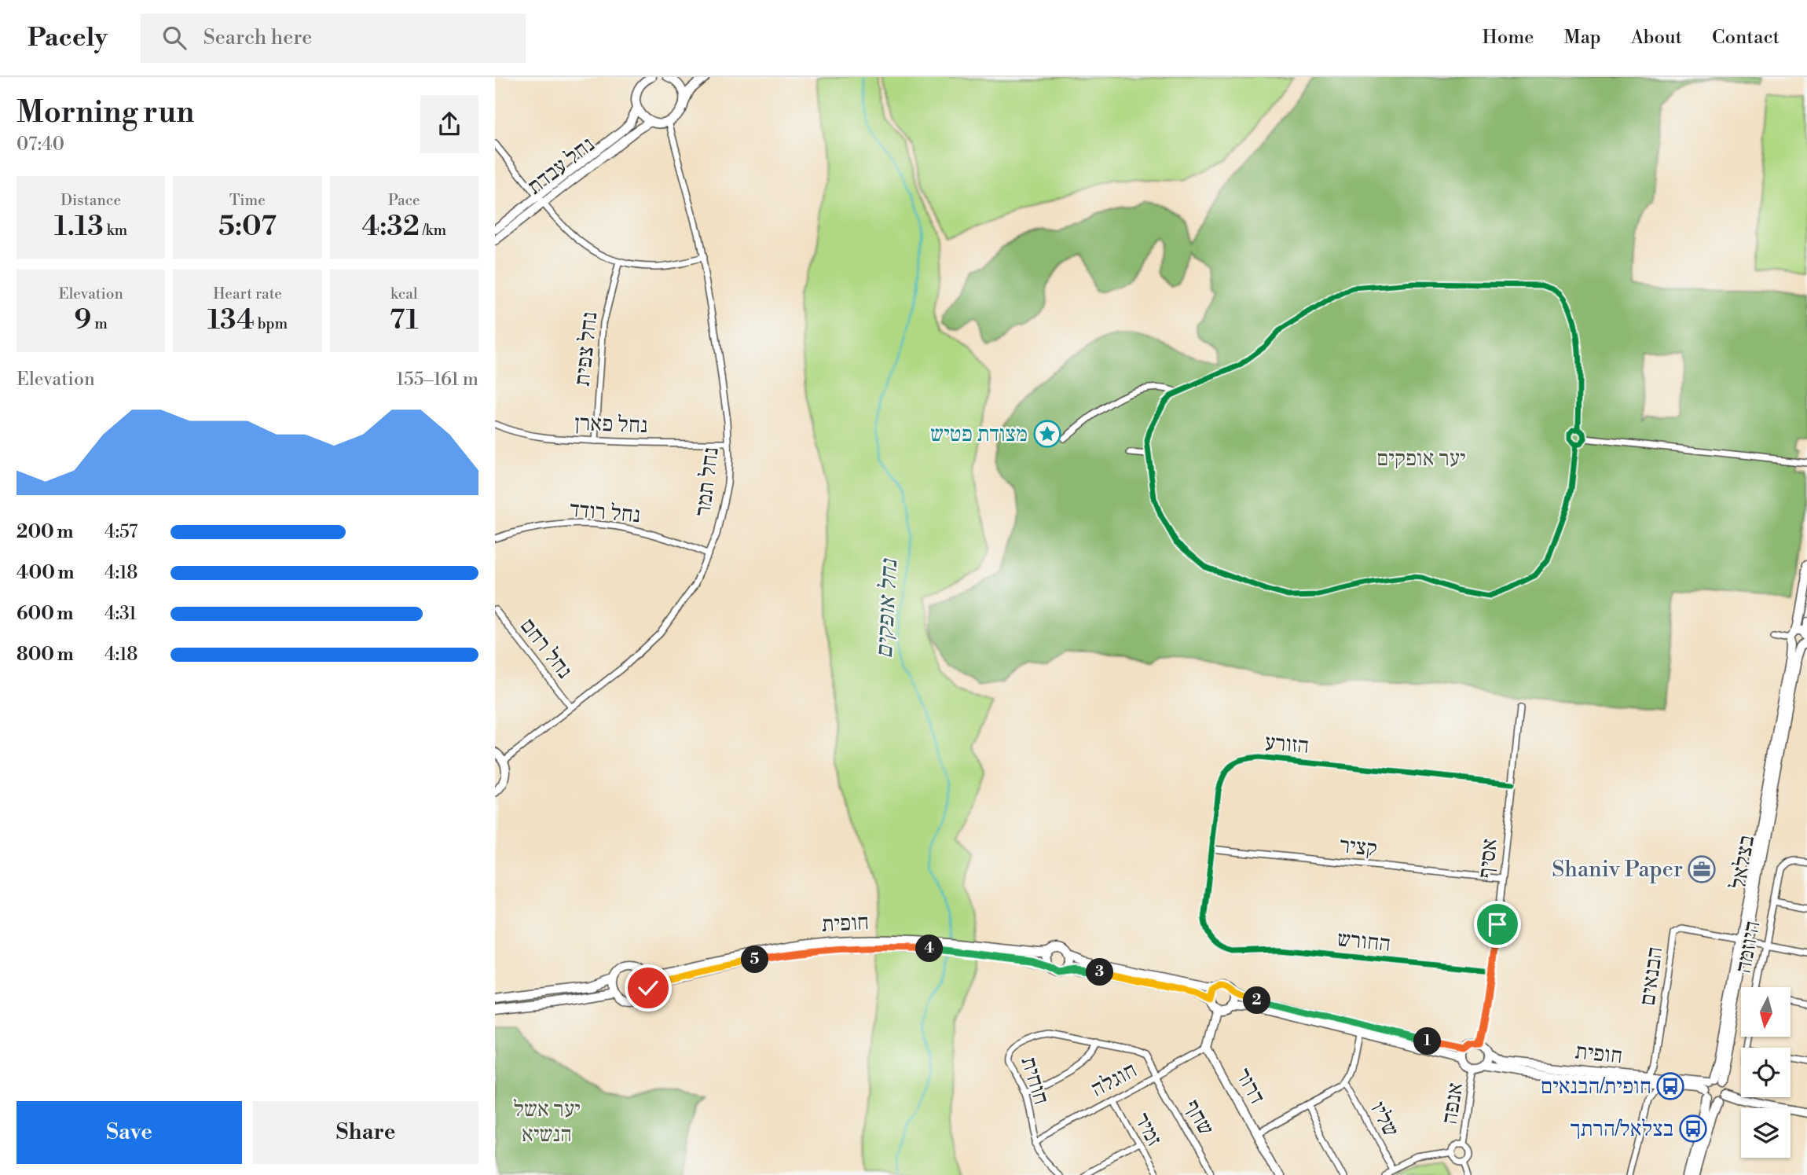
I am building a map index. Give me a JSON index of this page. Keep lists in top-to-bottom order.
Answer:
{
  "streets": {
    "main road": [
      "נחל עבדת",
      "בצלאל",
      "חופית",
      "דרור"
    ],
    "street": [
      "נחל צפית",
      "נחל פארן",
      "נחל תמר",
      "נחל רודד",
      "נחל רחם",
      "הזורע",
      "קציר",
      "אסיף",
      "החורש",
      "היוזמה",
      "הבנאים",
      "חוגלה",
      "חוחית",
      "אנפה",
      "שחף",
      "שליו",
      "זמיר"
    ]
  },
  "crossings": [
    ["נחל צפית", "נחל פארן"],
    ["נחל פארן", "נחל תמר"],
    ["נחל תמר", "נחל רודד"],
    ["נחל תמר", "נחל רחם"],
    ["הזורע", "קציר"],
    ["הזורע", "אסיף"],
    ["הזורע", "החורש"],
    ["קציר", "אסיף"],
    ["אסיף", "חופית"],
    ["אסיף", "החורש"],
    ["אסיף", "אנפה"],
    ["בצלאל", "חופית"],
    ["בצלאל", "הבנאים"],
    ["חופית", "הבנאים"],
    ["חופית", "אנפה"],
    ["חוגלה", "חוחית"],
    ["חוגלה", "דרור"],
    ["חוגלה", "שחף"],
    ["חוגלה", "זמיר"],
    ["חוחית", "שחף"]
  ],
  "water": ["נחל אופקים"],
  "parks": ["יער אופקים", "יער אשל הנשיא"],
  "places": {
    "place": ["מצודת פטיש"],
    "office": ["Shaniv Paper"],
    "bus stop": ["חופית/הבנאים", "בצלאל/הרתך"]
  },
  "north": "bottom",
  "page": {
    "header": "Pacely",
    "search": "Search here",
    "nav": [
      "Home",
      "Map",
      "About",
      "Contact"
    ],
    "heading": ["Morning run", "07:40"],
    "stats": [
      ["Distance", "1.13 km"],
      ["Time", "5:07"],
      ["Pace", "4:32 /km"],
      ["Elevation", "9 m"],
      ["Heart rate", "134 bpm"],
      ["kcal", "71"]
    ],
    "chart": ["Elevation", "155–161 m"],
    "list": [
      {
        "name": "200 m",
        "note": "4:57"
      },
      {
        "name": "400 m",
        "note": "4:18"
      },
      {
        "name": "600 m",
        "note": "4:31"
      },
      {
        "name": "800 m",
        "note": "4:18"
      }
    ],
    "pins": [
      "4",
      "5",
      "3",
      "2",
      "1"
    ],
    "buttons": ["Save", "Share"]
  }
}
